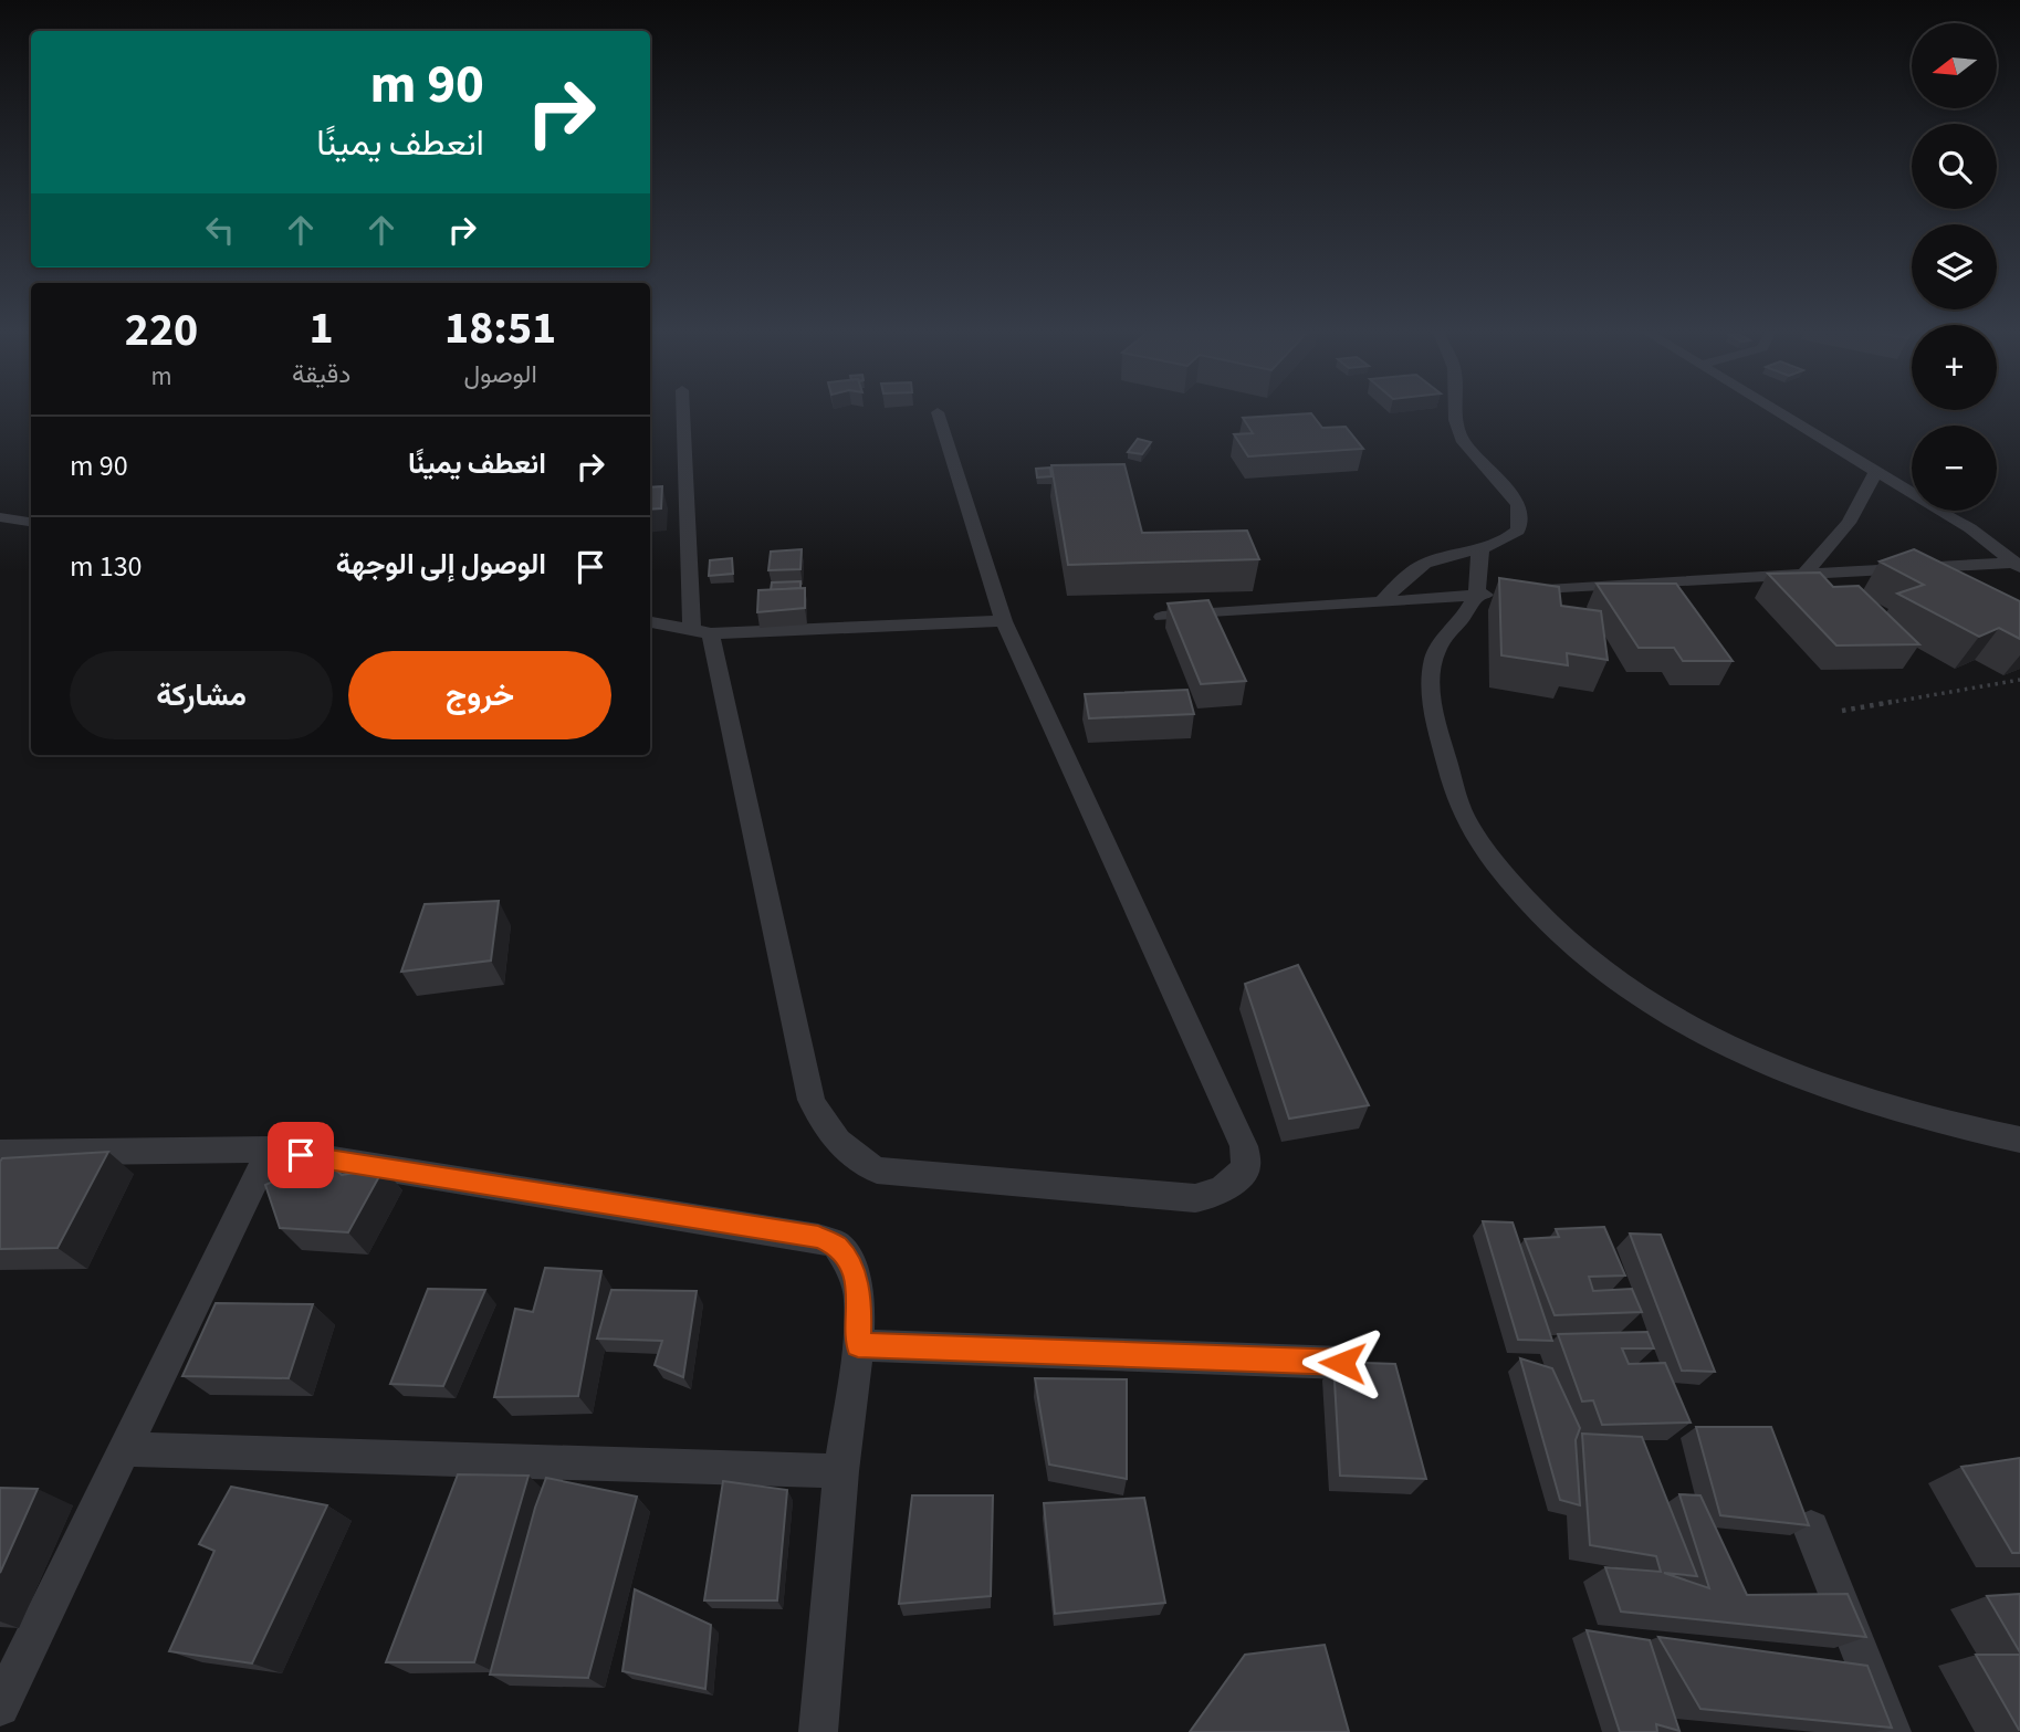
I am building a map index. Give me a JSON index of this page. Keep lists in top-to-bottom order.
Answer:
{
  "north": "left",
  "page": {
    "map_buttons": ["+", "−"],
    "turn": ["90 m", "انعطف يمينًا"],
    "eta": [
      "18:51",
      "الوصول",
      "1",
      "دقيقة",
      "220",
      "m"
    ],
    "list": [
      {
        "name": "انعطف يمينًا",
        "value": "90 m"
      },
      {
        "name": "الوصول إلى الوجهة",
        "value": "130 m"
      }
    ],
    "buttons": ["خروج", "مشاركة"]
  }
}
